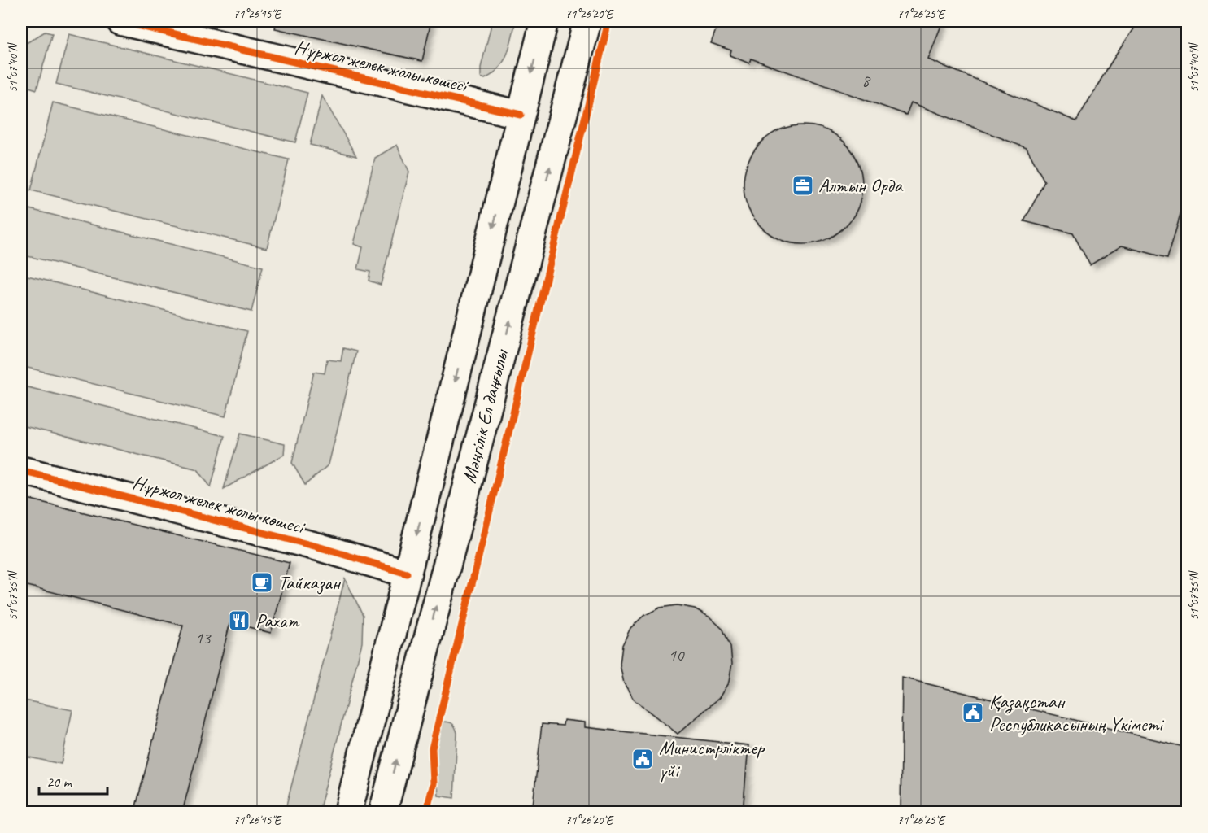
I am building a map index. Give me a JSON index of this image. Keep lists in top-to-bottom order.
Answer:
{
  "streets": {
    "main road": ["Нұржол желек жолы көшесі", "Мәңгілік Ел даңғылы"]
  },
  "crossings": [
    ["Нұржол желек жолы көшесі", "Мәңгілік Ел даңғылы"]
  ],
  "places": {
    "office": ["Алтын Орда"],
    "cafe": ["Тайказан"],
    "restaurant": ["Рахат"],
    "public building": ["Қазақстан Республикасының Үкіметі", "Министрліктер үйі"]
  },
  "house_numbers": ["8", "13", "10"],
  "scale_bar": "20 m",
  "coordinates": [
    "71°26'15\"E",
    "71°26'20\"E",
    "71°26'25\"E",
    "51°07'40\"N",
    "51°07'35\"N"
  ]
}
